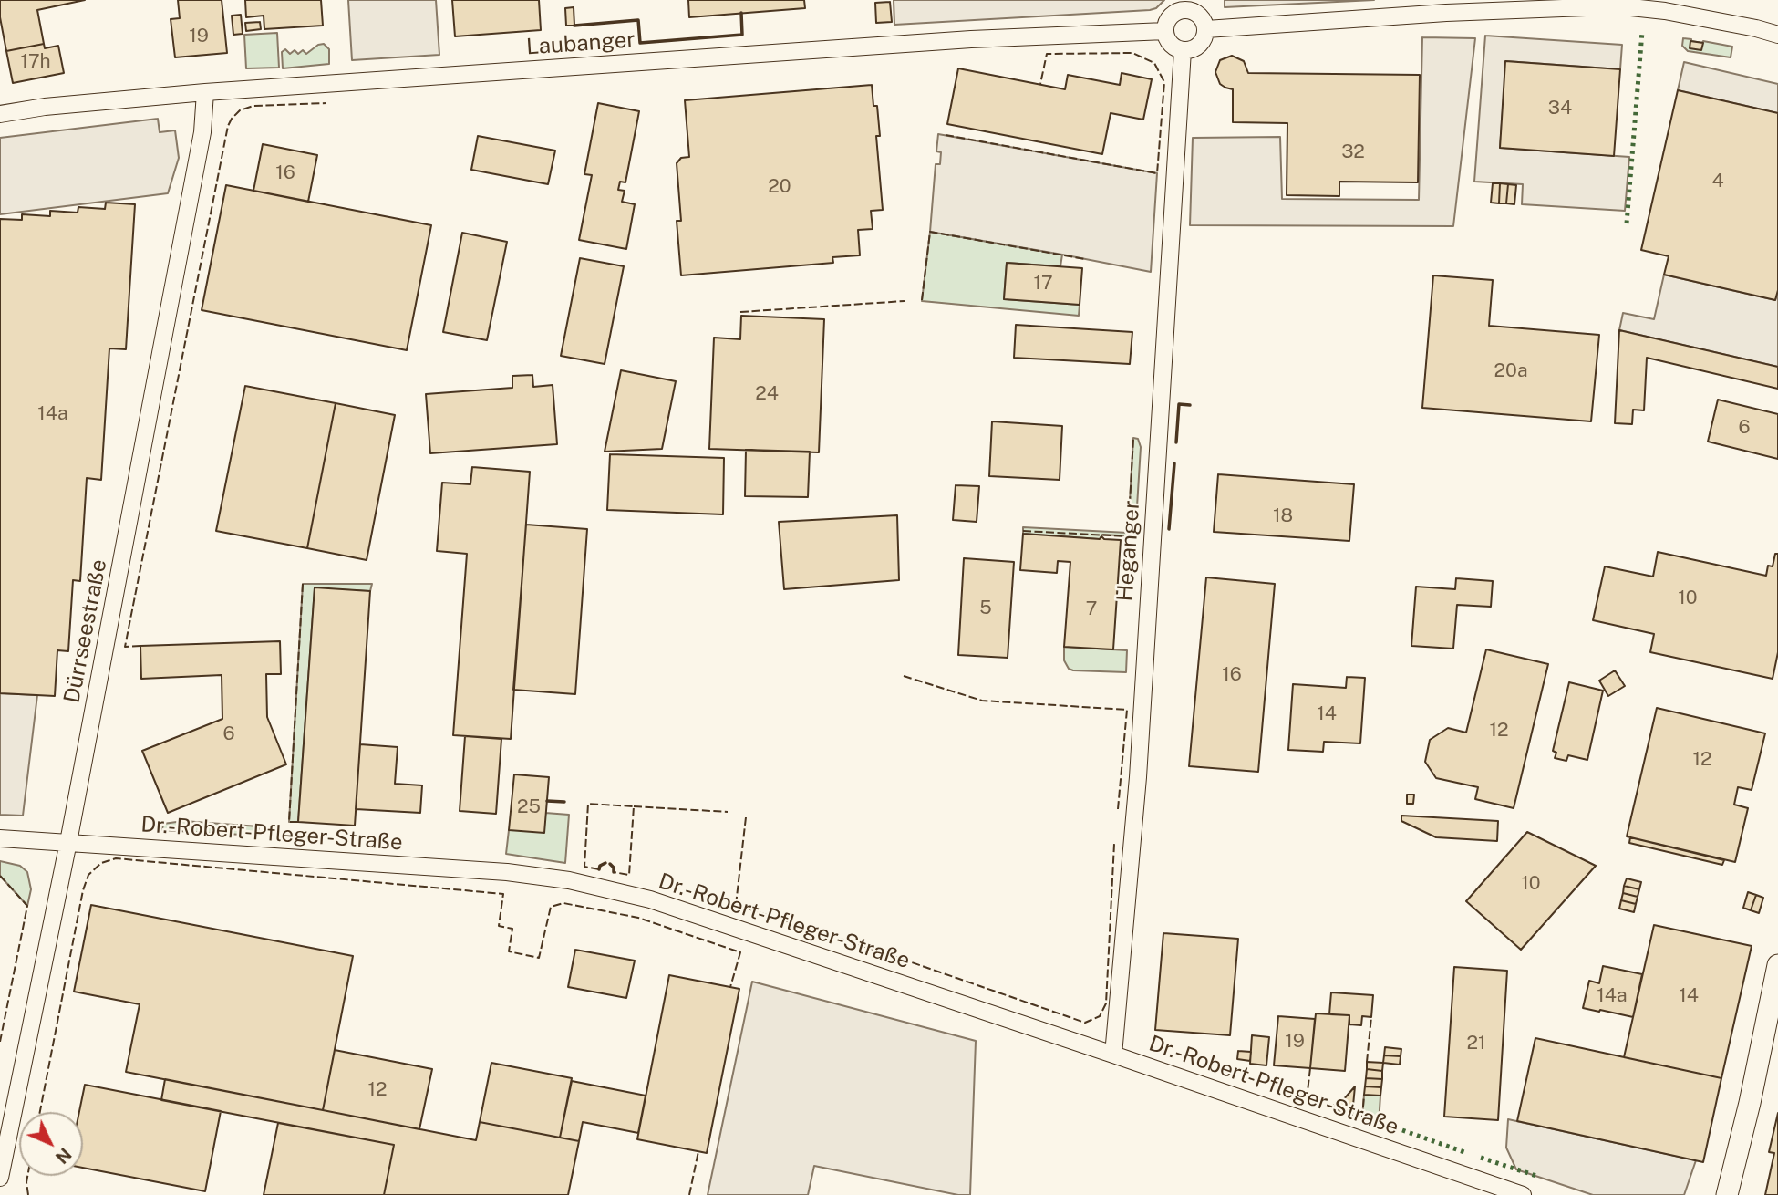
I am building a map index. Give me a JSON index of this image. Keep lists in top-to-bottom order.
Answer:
{
  "streets": {
    "street": [
      "Laubanger",
      "Heganger",
      "Dürrseestraße",
      "Dr.-Robert-Pfleger-Straße"
    ]
  },
  "crossings": [
    ["Laubanger", "Heganger"],
    ["Laubanger", "Dürrseestraße"],
    ["Heganger", "Dr.-Robert-Pfleger-Straße"],
    ["Dürrseestraße", "Dr.-Robert-Pfleger-Straße"]
  ],
  "house_numbers": [
    "19",
    "17h",
    "34",
    "32",
    "16",
    "4",
    "20",
    "17",
    "20a",
    "24",
    "14a",
    "6",
    "18",
    "10",
    "5",
    "7",
    "16",
    "14",
    "12",
    "6",
    "12",
    "25",
    "10",
    "14a",
    "14",
    "19",
    "21",
    "12"
  ],
  "north": "bottom right"
}
